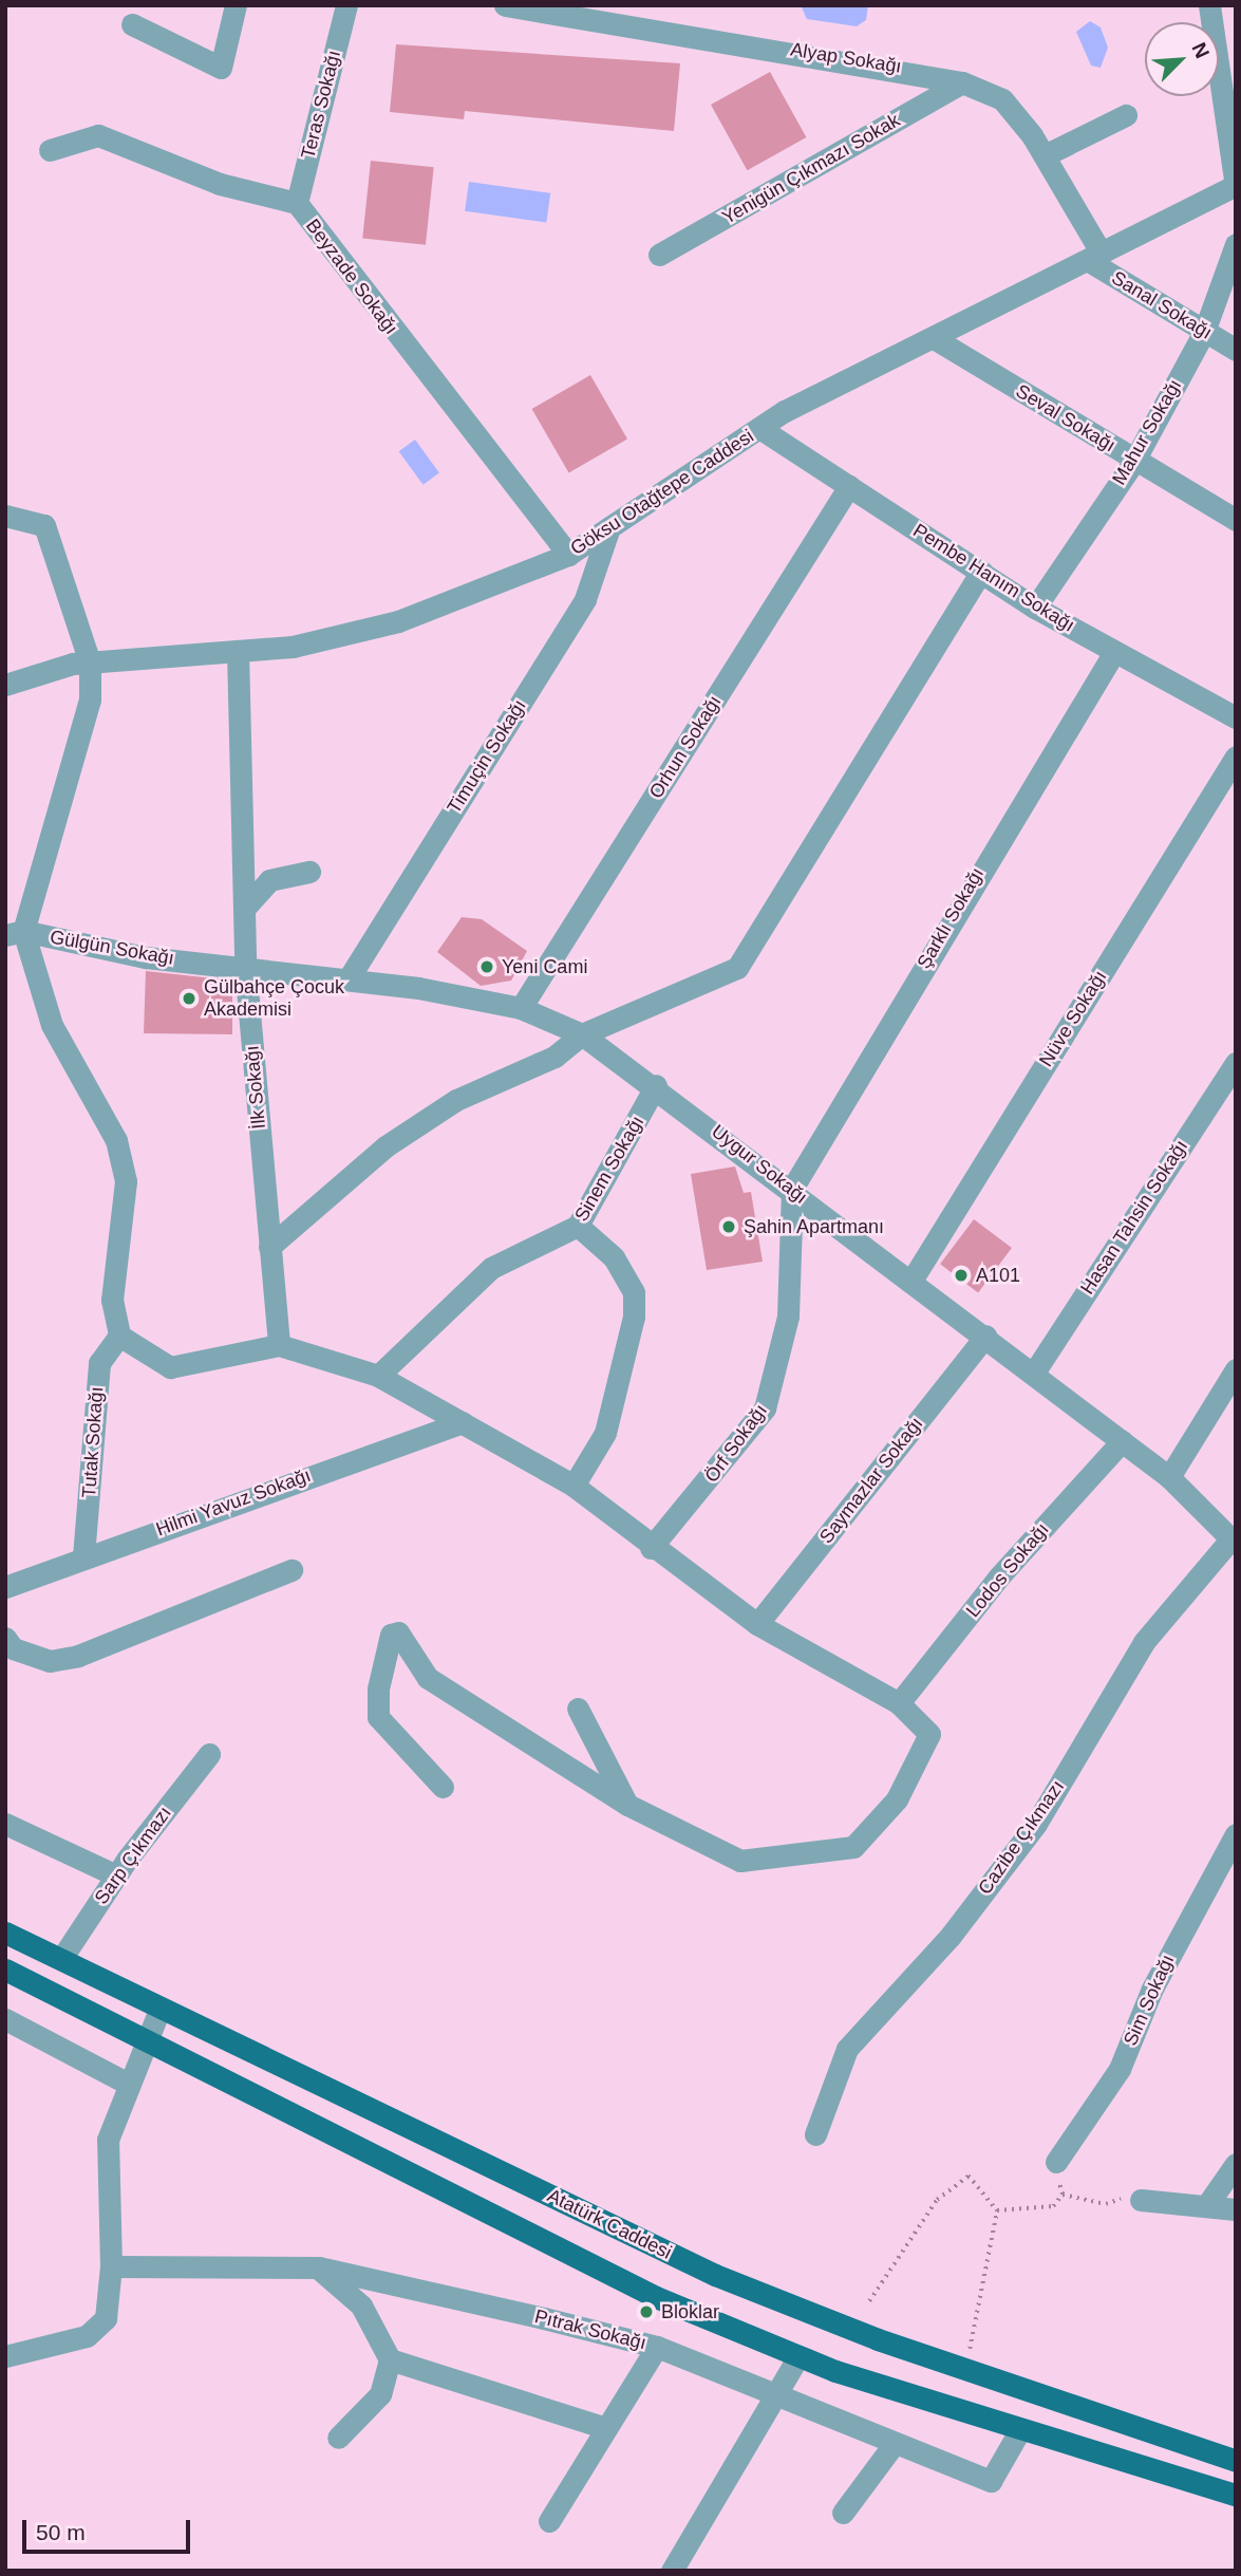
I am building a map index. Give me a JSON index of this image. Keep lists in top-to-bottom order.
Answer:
{
  "streets": {
    "main road": ["Atatürk Caddesi"],
    "street": [
      "Alyap Sokağı",
      "Teras Sokağı",
      "Yenigün Çıkmazı Sokak",
      "Beyzade Sokağı",
      "Sanal Sokağı",
      "Seval Sokağı",
      "Mahur Sokağı",
      "Göksu Otağtepe Caddesi",
      "Pembe Hanım Sokağı",
      "Orhun Sokağı",
      "Timuçin Sokağı",
      "Şarklı Sokağı",
      "Gülgün Sokağı",
      "Nüve Sokağı",
      "İlk Sokağı",
      "Uygur Sokağı",
      "Sinem Sokağı",
      "Hasan Tahsin Sokağı",
      "Tutak Sokağı",
      "Örf Sokağı",
      "Saymazlar Sokağı",
      "Hilmi Yavuz Sokağı",
      "Lodos Sokağı",
      "Cazibe Çıkmazı",
      "Sarp Çıkmazı",
      "Sim Sokağı",
      "Pıtrak Sokağı"
    ]
  },
  "crossings": [
    ["Alyap Sokağı", "Yenigün Çıkmazı Sokak"],
    ["Alyap Sokağı", "Sanal Sokağı"],
    ["Alyap Sokağı", "Göksu Otağtepe Caddesi"],
    ["Teras Sokağı", "Beyzade Sokağı"],
    ["Beyzade Sokağı", "Göksu Otağtepe Caddesi"],
    ["Sanal Sokağı", "Mahur Sokağı"],
    ["Sanal Sokağı", "Göksu Otağtepe Caddesi"],
    ["Seval Sokağı", "Mahur Sokağı"],
    ["Seval Sokağı", "Göksu Otağtepe Caddesi"],
    ["Mahur Sokağı", "Pembe Hanım Sokağı"],
    ["Göksu Otağtepe Caddesi", "Pembe Hanım Sokağı"],
    ["Göksu Otağtepe Caddesi", "Timuçin Sokağı"],
    ["Göksu Otağtepe Caddesi", "İlk Sokağı"],
    ["Pembe Hanım Sokağı", "Orhun Sokağı"],
    ["Pembe Hanım Sokağı", "Şarklı Sokağı"],
    ["Orhun Sokağı", "Uygur Sokağı"],
    ["Timuçin Sokağı", "Uygur Sokağı"],
    ["Şarklı Sokağı", "Uygur Sokağı"],
    ["Şarklı Sokağı", "Örf Sokağı"],
    ["Gülgün Sokağı", "İlk Sokağı"],
    ["Gülgün Sokağı", "Uygur Sokağı"],
    ["Nüve Sokağı", "Uygur Sokağı"],
    ["İlk Sokağı", "Uygur Sokağı"],
    ["Uygur Sokağı", "Sinem Sokağı"],
    ["Uygur Sokağı", "Hasan Tahsin Sokağı"],
    ["Uygur Sokağı", "Örf Sokağı"],
    ["Uygur Sokağı", "Saymazlar Sokağı"],
    ["Uygur Sokağı", "Lodos Sokağı"],
    ["Uygur Sokağı", "Cazibe Çıkmazı"],
    ["Tutak Sokağı", "Hilmi Yavuz Sokağı"],
    ["Sarp Çıkmazı", "Atatürk Caddesi"]
  ],
  "places": [
    "Yeni Cami",
    "Gülbahçe Çocuk Akademisi",
    "Şahin Apartmanı",
    "A101",
    "Bloklar"
  ],
  "scale_bar": "50 m",
  "north": "top right"
}
